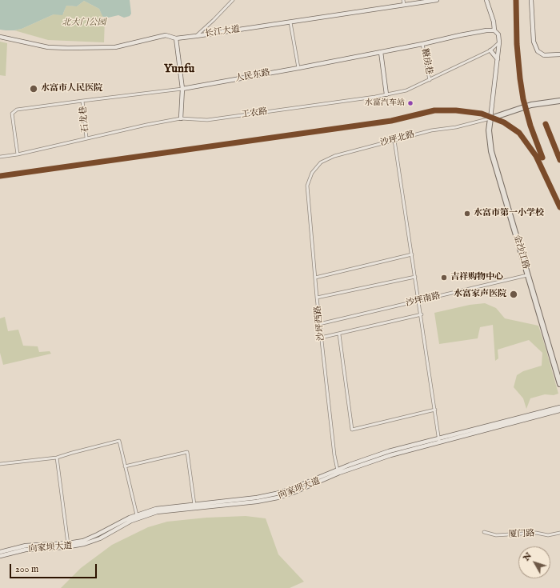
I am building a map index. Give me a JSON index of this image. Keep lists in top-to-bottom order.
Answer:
{
  "streets": {
    "highway": ["金沙江路"],
    "main road": ["长江大道", "人民东路", "向家坝大道"],
    "street": [
      "糖房巷",
      "工农路",
      "石龙巷",
      "沙坪北路",
      "沙坪南路",
      "沙坪西路",
      "厦门路"
    ]
  },
  "crossings": [
    ["糖房巷", "人民东路"],
    ["糖房巷", "工农路"],
    ["人民东路", "工农路"],
    ["人民东路", "石龙巷"],
    ["工农路", "石龙巷"],
    ["沙坪北路", "金沙江路"],
    ["沙坪北路", "沙坪西路"],
    ["金沙江路", "沙坪南路"],
    ["沙坪南路", "沙坪西路"],
    ["沙坪西路", "向家坝大道"]
  ],
  "districts": ["Yunfu"],
  "parks": ["北大门公园"],
  "places": [
    "水富市人民医院",
    "水富汽车站",
    "水富市第一小学校",
    "吉祥购物中心",
    "水富家声医院"
  ],
  "scale_bar": "200 m",
  "north": "top left"
}
